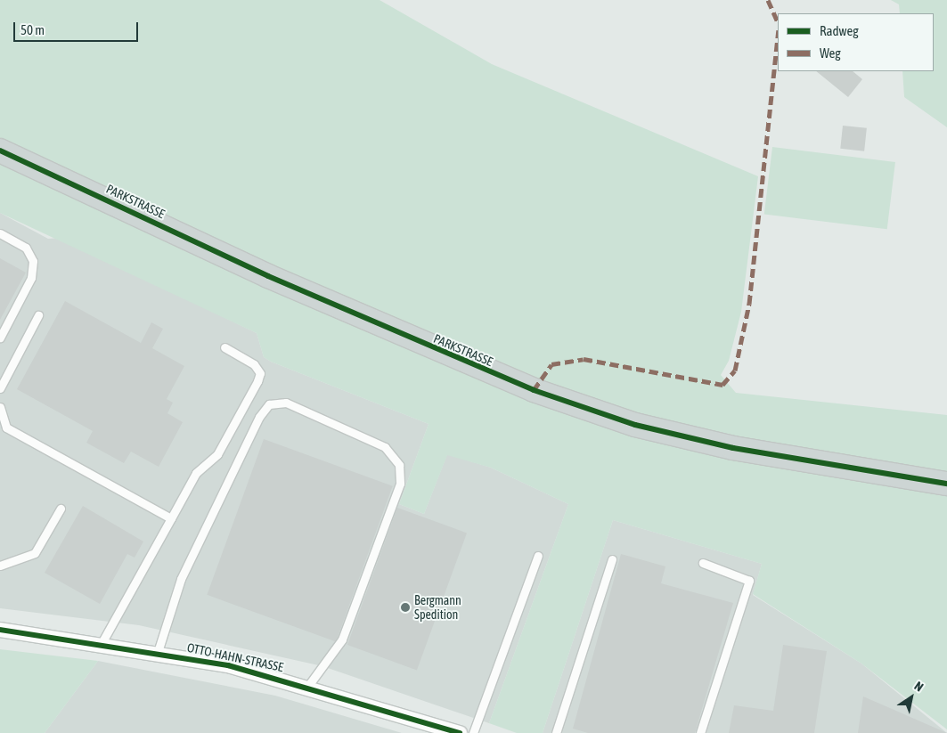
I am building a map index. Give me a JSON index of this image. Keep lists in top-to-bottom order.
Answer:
{
  "streets": {
    "main road": ["PARKSTRASSE"],
    "street": ["OTTO-HAHN-STRASSE"]
  },
  "places": ["Bergmann Spedition"],
  "legend": ["Radweg", "Weg"],
  "scale_bar": "50 m",
  "north": "top right"
}
